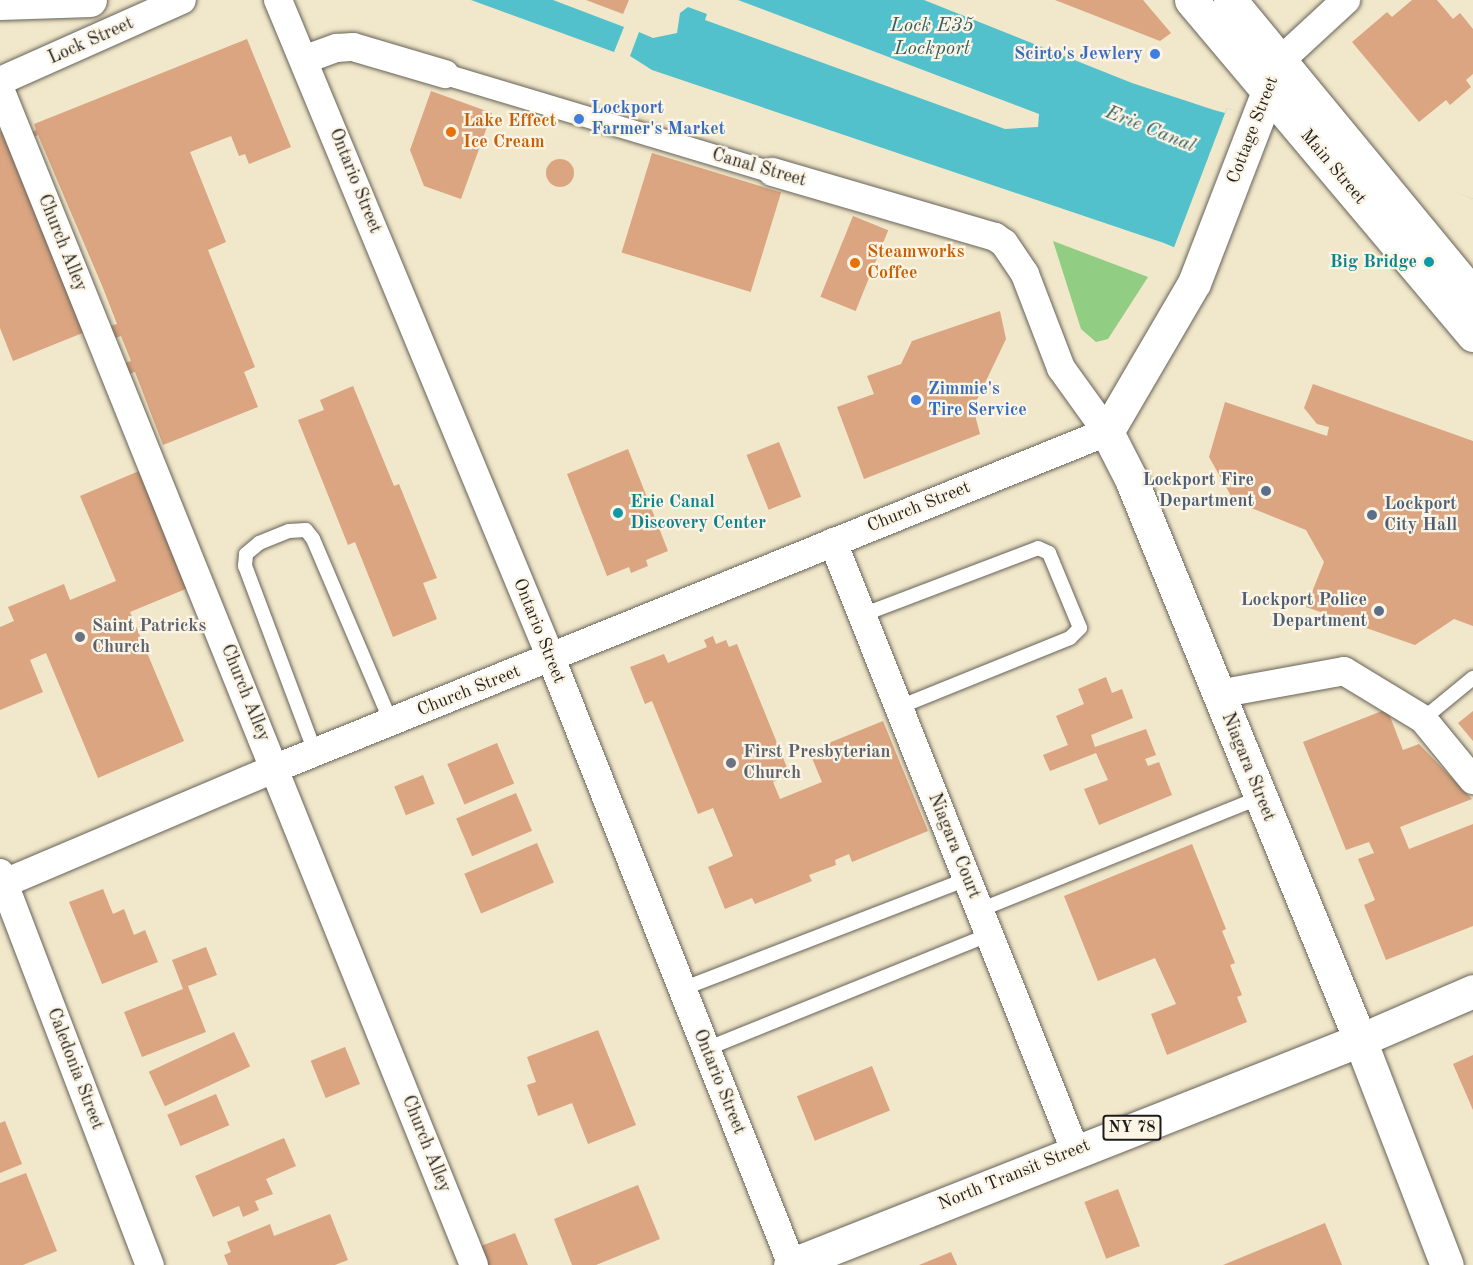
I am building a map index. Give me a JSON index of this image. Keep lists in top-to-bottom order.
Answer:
{
  "streets": {
    "main road": [
      "Cottage Street",
      "Main Street",
      "Niagara Street",
      "NY 78",
      "North Transit Street"
    ],
    "street": [
      "Lock Street",
      "Canal Street",
      "Ontario Street",
      "Church Alley",
      "Church Street",
      "Niagara Court",
      "Caledonia Street"
    ]
  },
  "crossings": [
    ["Cottage Street", "Main Street"],
    ["Cottage Street", "Canal Street"],
    ["Cottage Street", "Church Street"],
    ["Cottage Street", "Niagara Street"],
    ["Canal Street", "Ontario Street"],
    ["Canal Street", "Church Street"],
    ["Canal Street", "Niagara Street"],
    ["Ontario Street", "Church Street"],
    ["Ontario Street", "North Transit Street"],
    ["Church Alley", "Church Street"],
    ["Church Street", "Niagara Street"],
    ["Church Street", "Niagara Court"],
    ["Church Street", "Caledonia Street"],
    ["Niagara Street", "North Transit Street"],
    ["Niagara Court", "North Transit Street"]
  ],
  "water": ["Lock E35 Lockport", "Erie Canal"],
  "places": [
    "Scirto's Jewlery",
    "Lockport Farmer's Market",
    "Lake Effect Ice Cream",
    "Big Bridge",
    "Steamworks Coffee",
    "Zimmie's Tire Service",
    "Lockport Fire Department",
    "Erie Canal Discovery Center",
    "Lockport City Hall",
    "Lockport Police Department",
    "Saint Patricks Church",
    "First Presbyterian Church"
  ]
}
